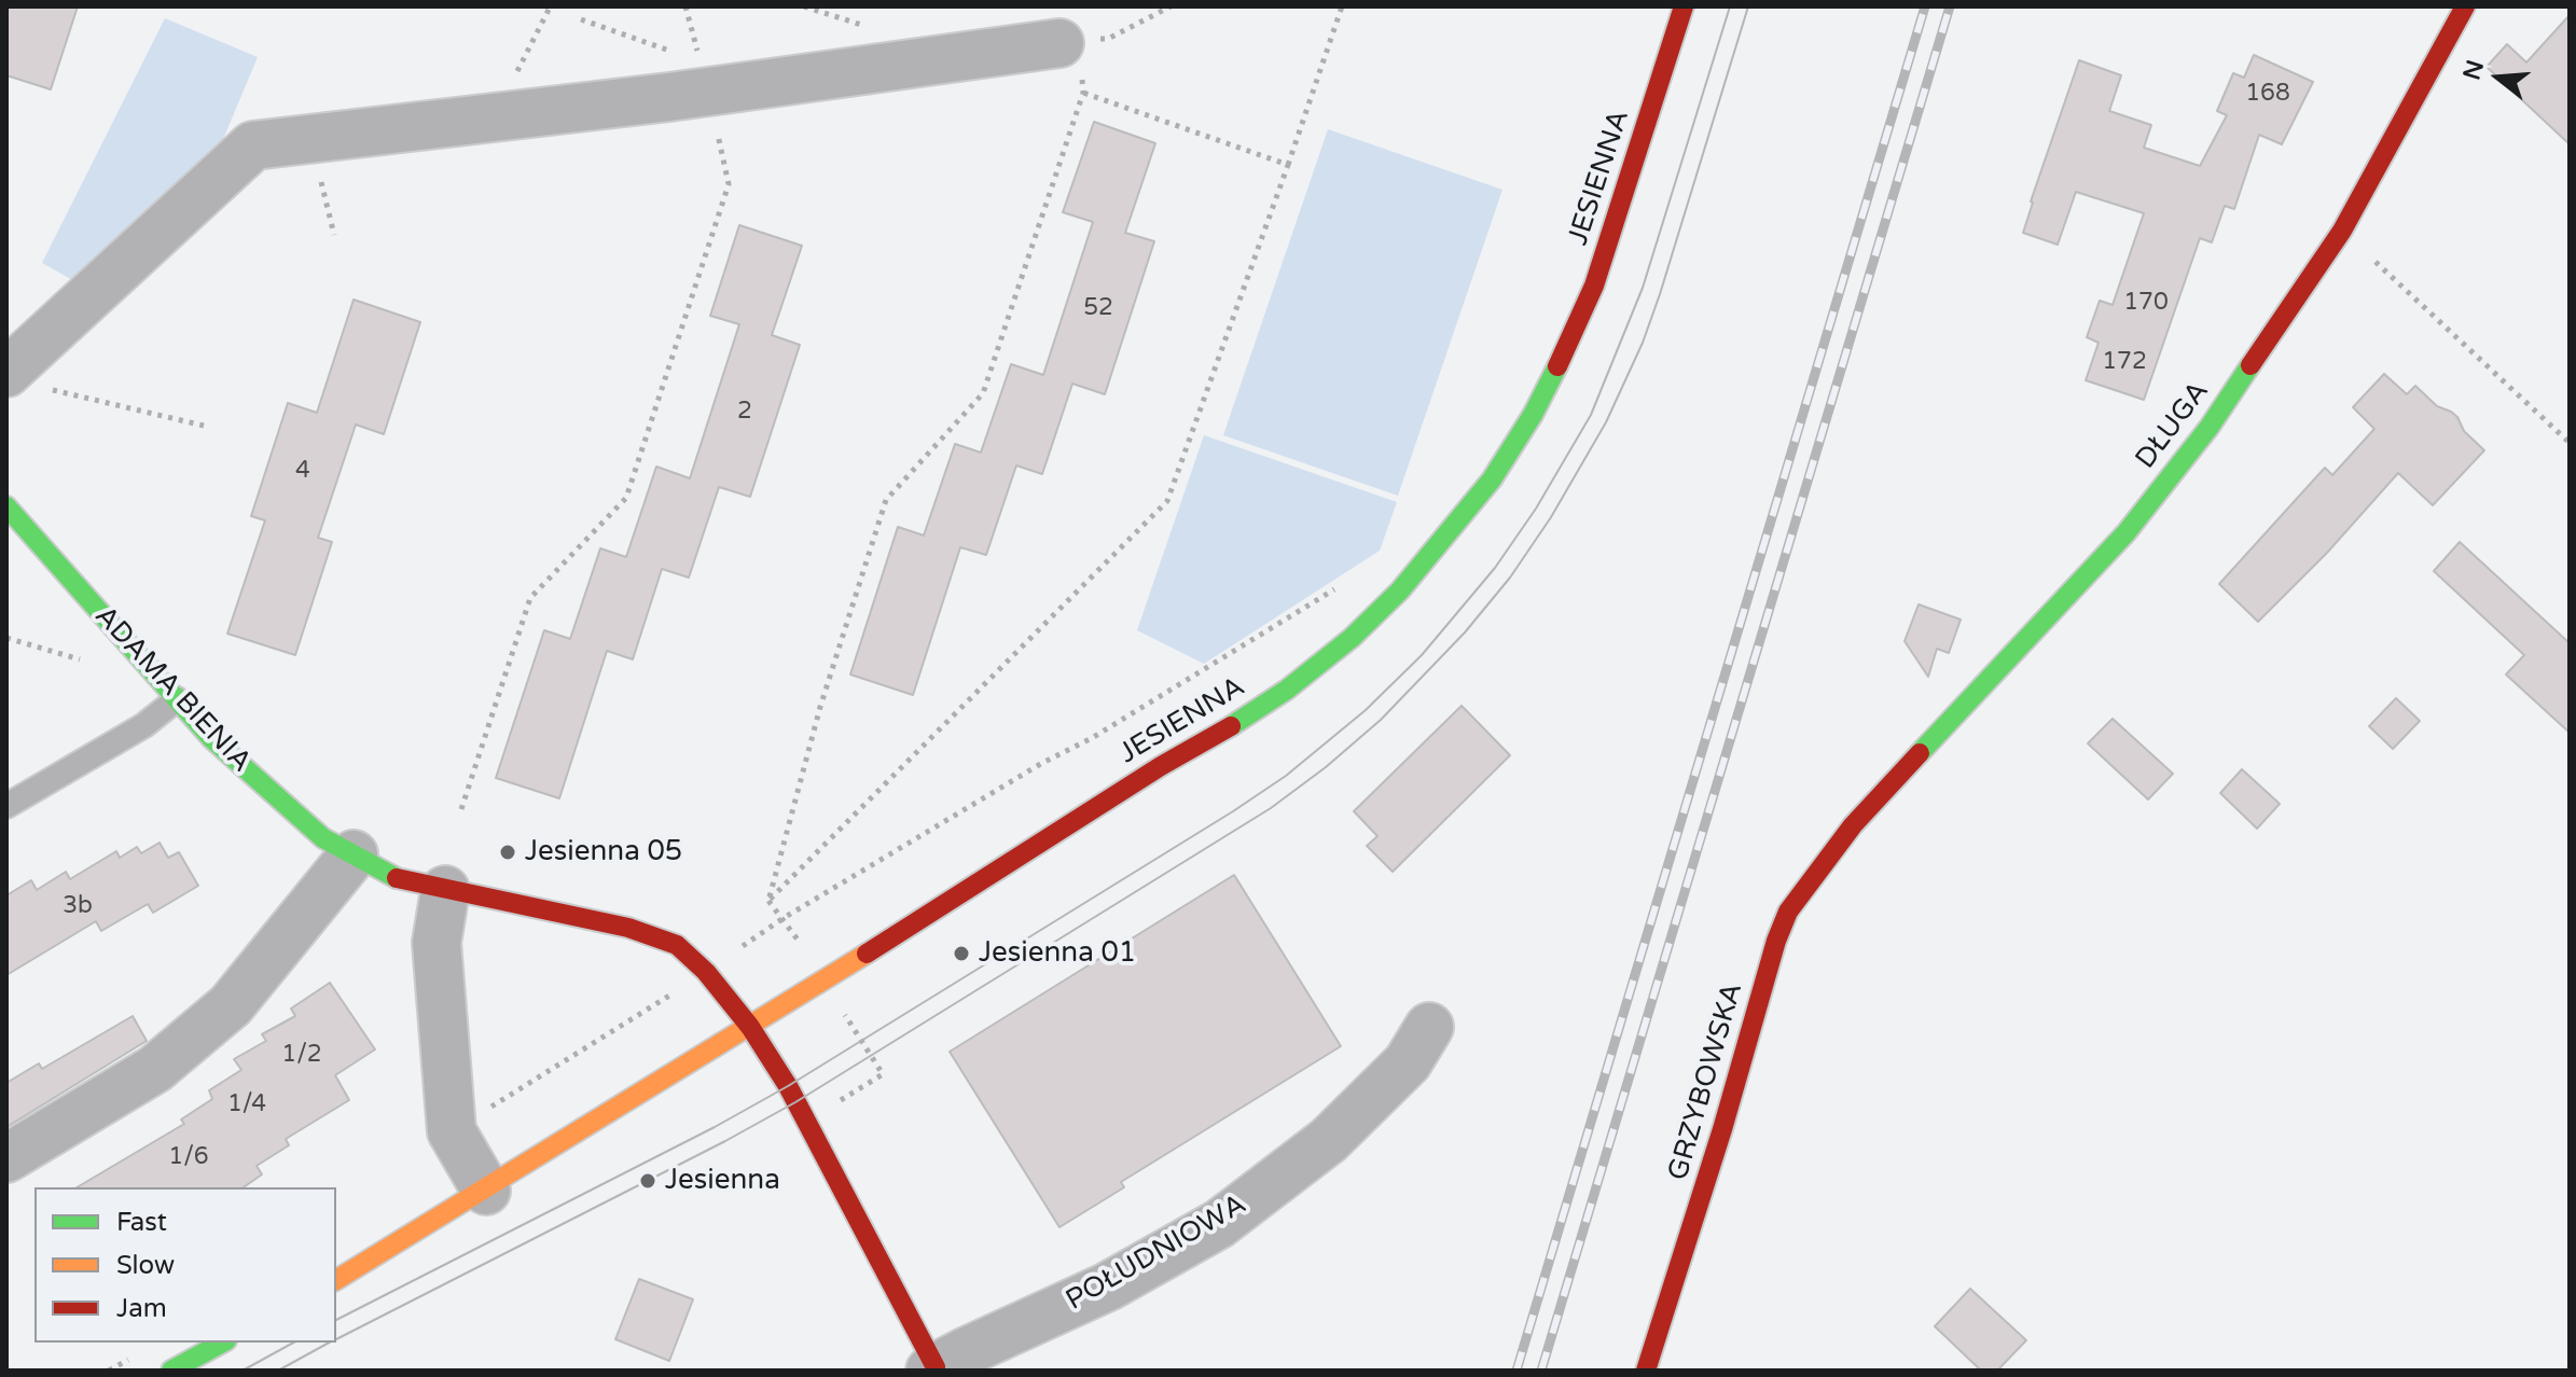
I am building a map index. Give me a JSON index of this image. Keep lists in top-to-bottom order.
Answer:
{
  "streets": {
    "street": [
      "JESIENNA",
      "DŁUGA",
      "ADAMA BIENIA",
      "GRZYBOWSKA",
      "POŁUDNIOWA"
    ]
  },
  "crossings": [
    ["JESIENNA", "ADAMA BIENIA"],
    ["DŁUGA", "GRZYBOWSKA"],
    ["ADAMA BIENIA", "POŁUDNIOWA"]
  ],
  "places": ["Jesienna 05", "Jesienna 01", "Jesienna"],
  "house_numbers": [
    "168",
    "170",
    "52",
    "172",
    "2",
    "4",
    "3b",
    "1/2",
    "1/4",
    "1/6"
  ],
  "legend": ["Fast", "Slow", "Jam"],
  "north": "left"
}
